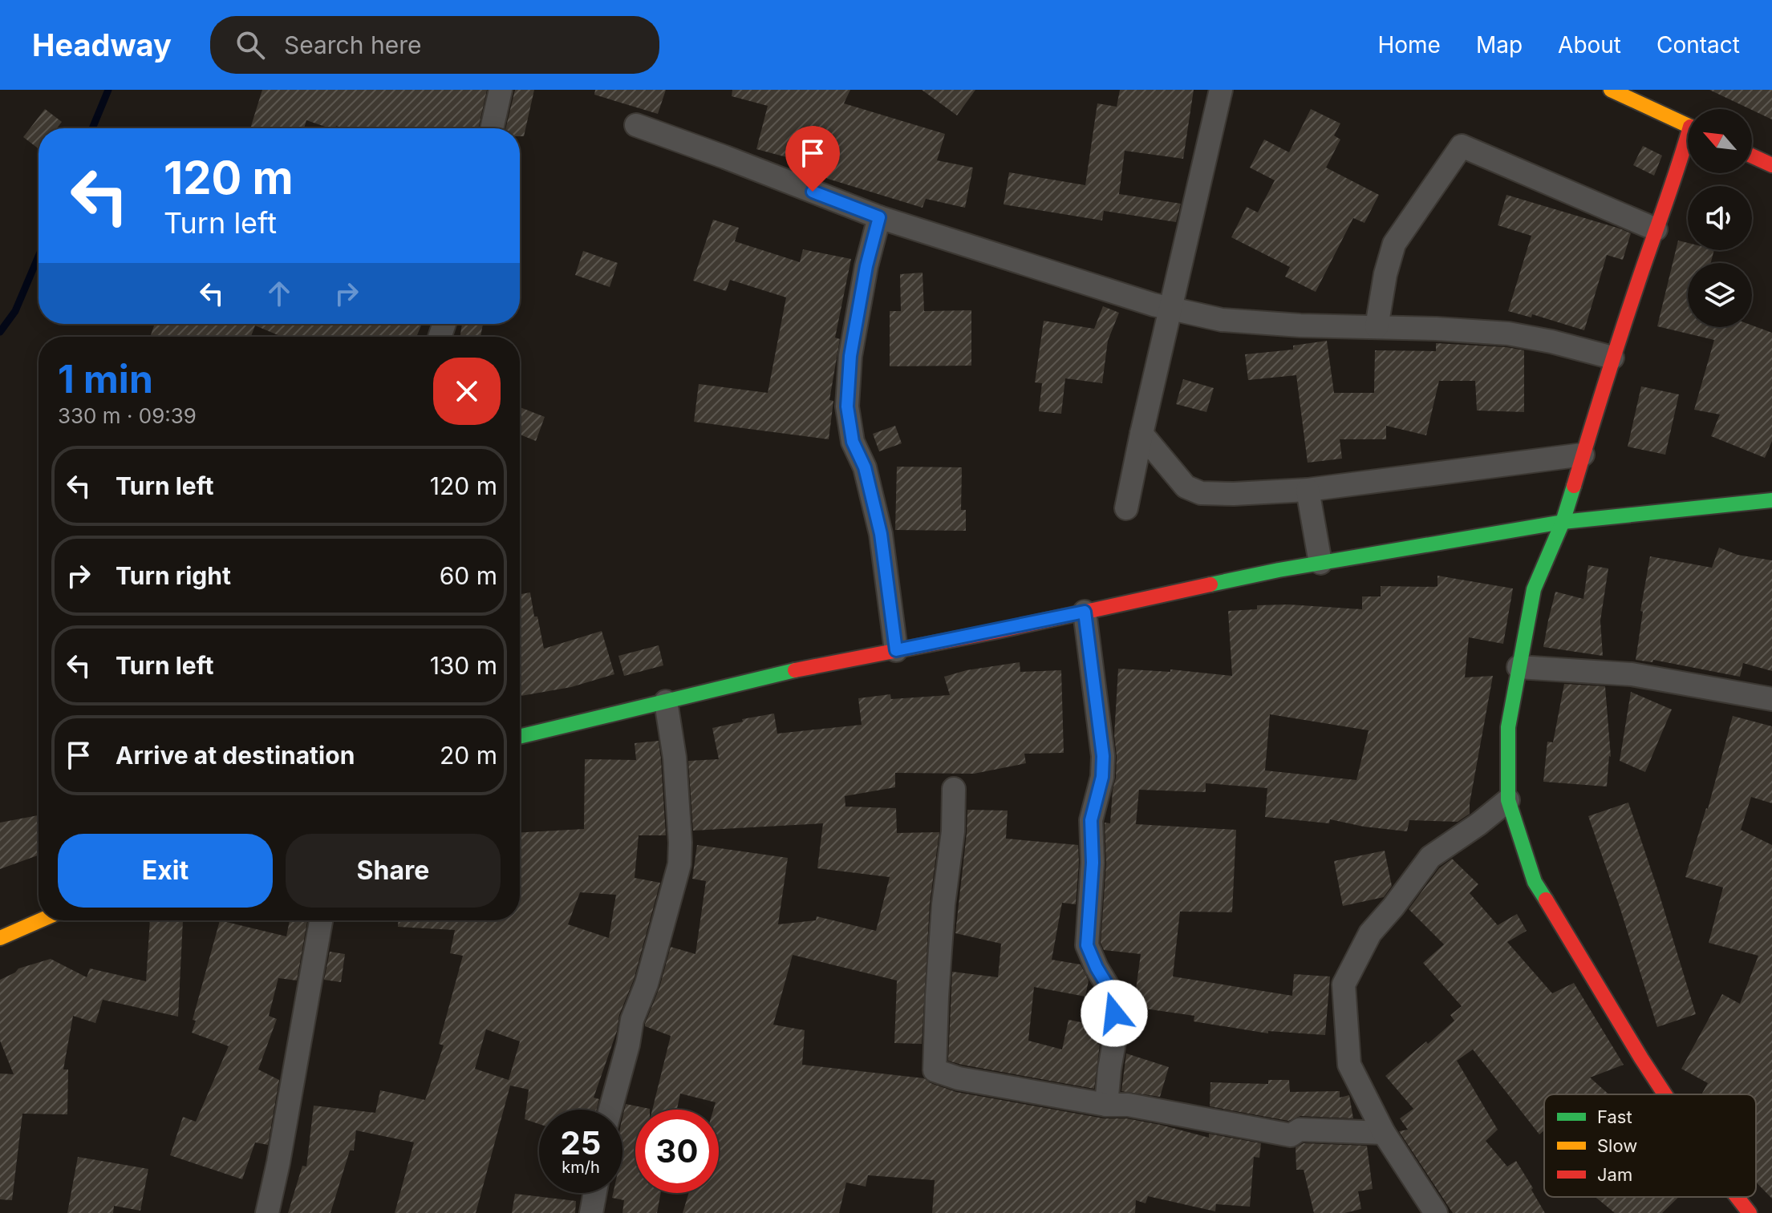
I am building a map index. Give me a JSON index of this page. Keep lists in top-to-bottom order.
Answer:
{
  "legend": ["Fast", "Slow", "Jam"],
  "north": "top left",
  "page": {
    "header": "Headway",
    "search": "Search here",
    "nav": [
      "Home",
      "Map",
      "About",
      "Contact"
    ],
    "turn": ["120 m", "Turn left"],
    "heading": ["1 min", "330 m · 09:39"],
    "list": [
      {
        "name": "Turn left",
        "value": "120 m"
      },
      {
        "name": "Turn right",
        "value": "60 m"
      },
      {
        "name": "Turn left",
        "value": "130 m"
      },
      {
        "name": "Arrive at destination",
        "value": "20 m"
      }
    ],
    "buttons": ["Exit", "Share"],
    "speed": "25 km/h",
    "limit": "30"
  }
}
